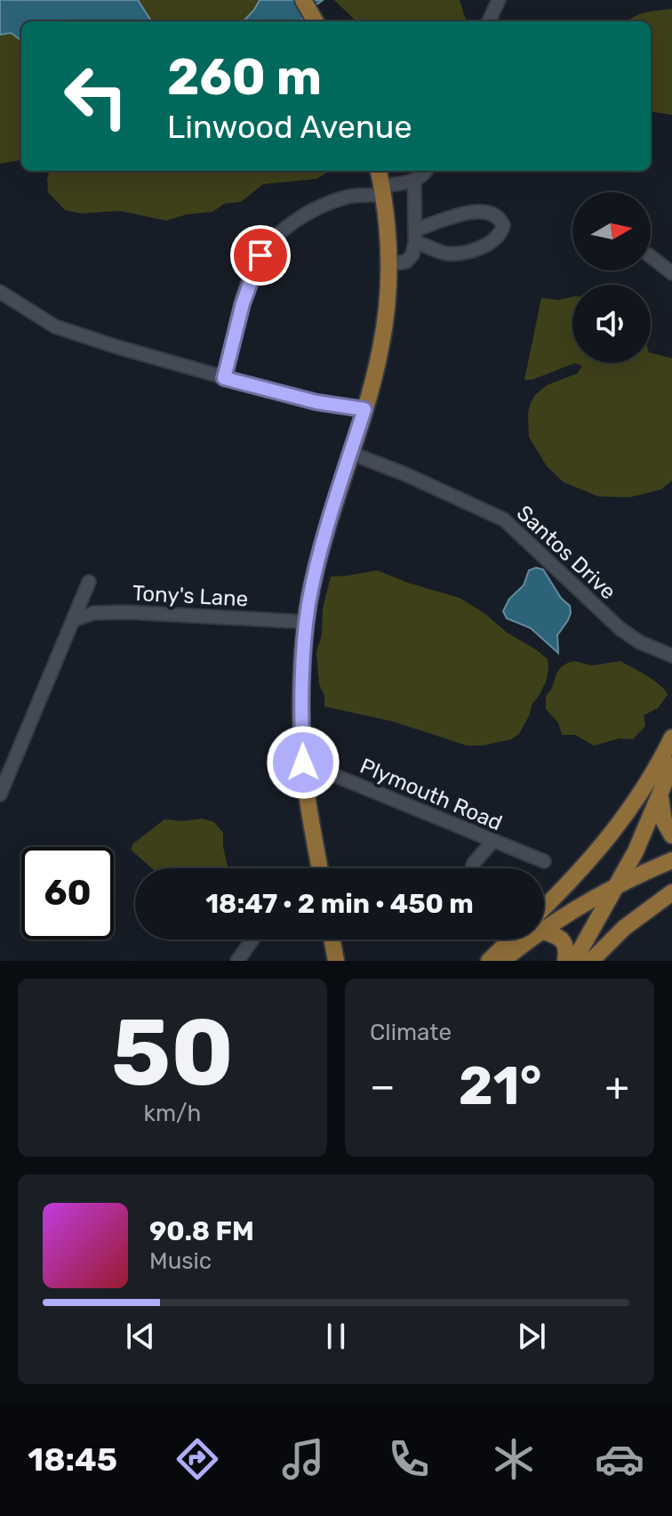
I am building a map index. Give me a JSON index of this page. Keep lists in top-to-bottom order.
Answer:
{
  "streets": {
    "street": ["Santos Drive", "Tony's Lane", "Plymouth Road"]
  },
  "north": "right",
  "page": {
    "turn": ["260 m", "Linwood Avenue"],
    "limit": "60",
    "trip": "18:47 · 2 min · 450 m",
    "tile": [
      ["50", "km/h"],
      "Climate"
    ],
    "heat": ["−", "21°", "+"],
    "song": ["90.8 FM", "Music"],
    "tabs": "18:45"
  }
}
